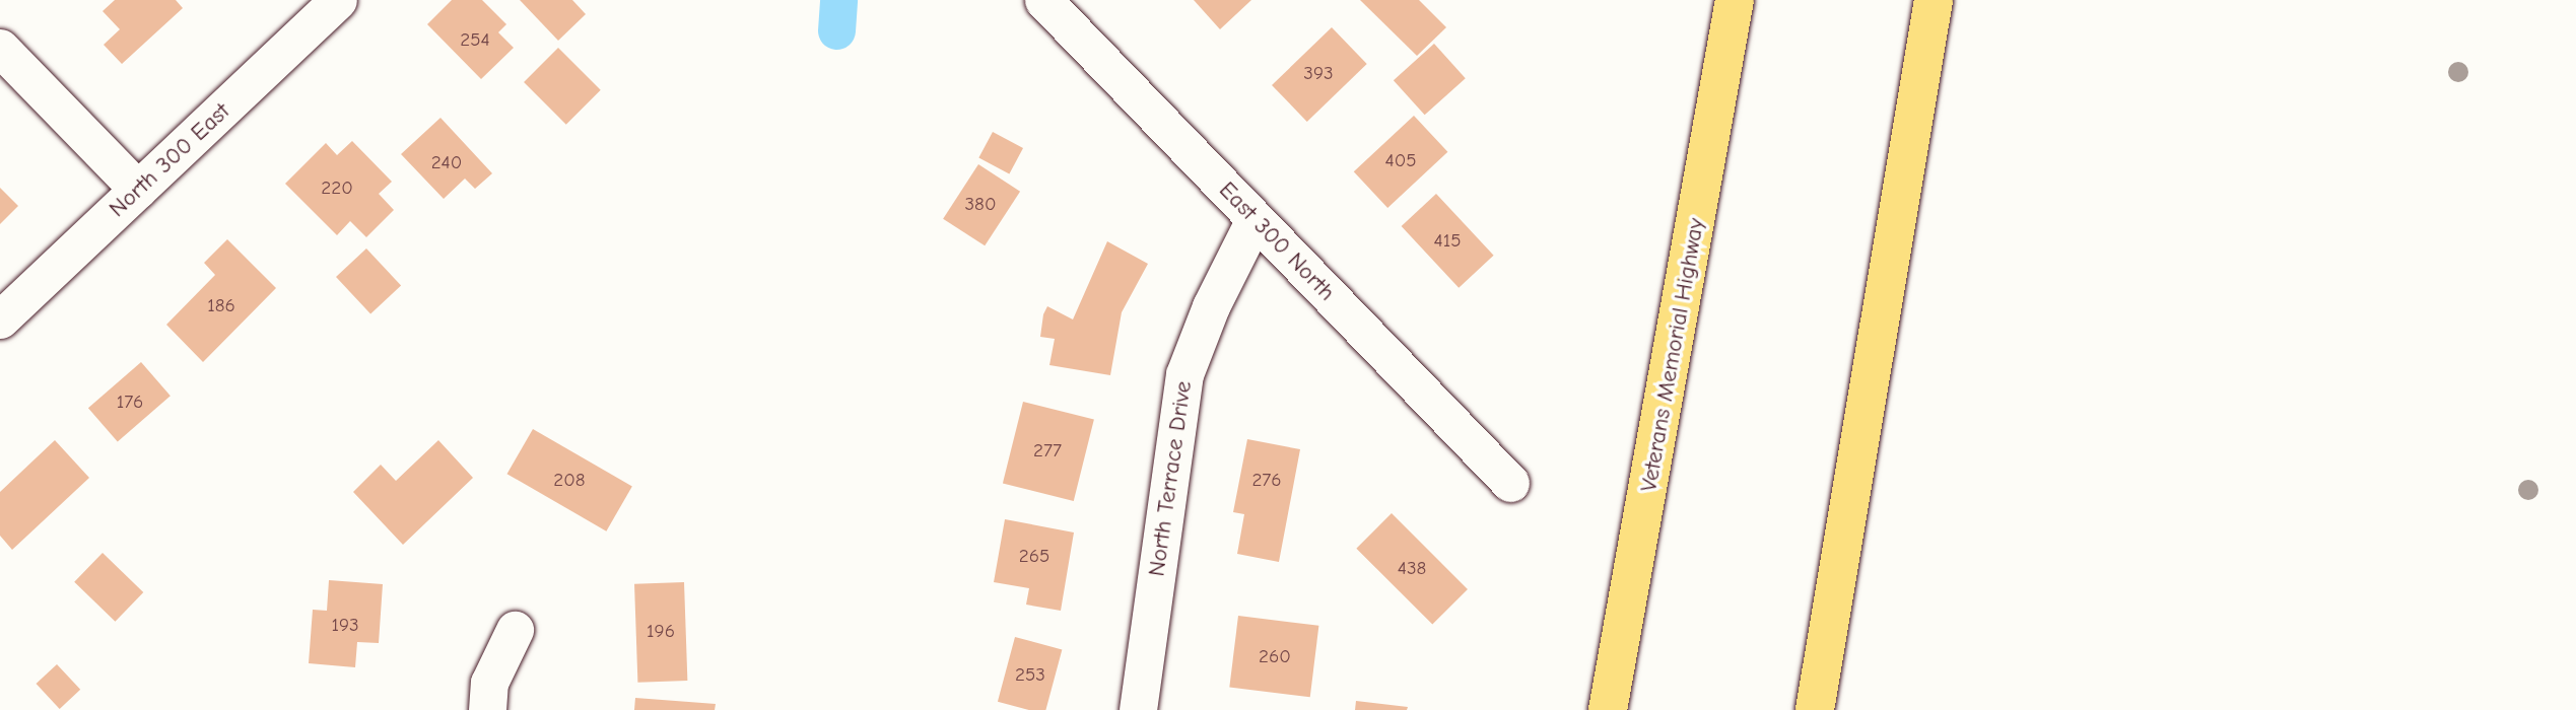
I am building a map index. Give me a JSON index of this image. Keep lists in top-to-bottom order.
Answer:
{
  "streets": {
    "highway": ["Veterans Memorial Highway"],
    "street": ["North 300 East", "East 300 North", "North Terrace Drive"]
  },
  "crossings": [
    ["East 300 North", "North Terrace Drive"]
  ],
  "house_numbers": [
    "254",
    "393",
    "405",
    "240",
    "220",
    "380",
    "415",
    "186",
    "176",
    "277",
    "208",
    "276",
    "265",
    "438",
    "193",
    "196",
    "260",
    "253"
  ]
}
